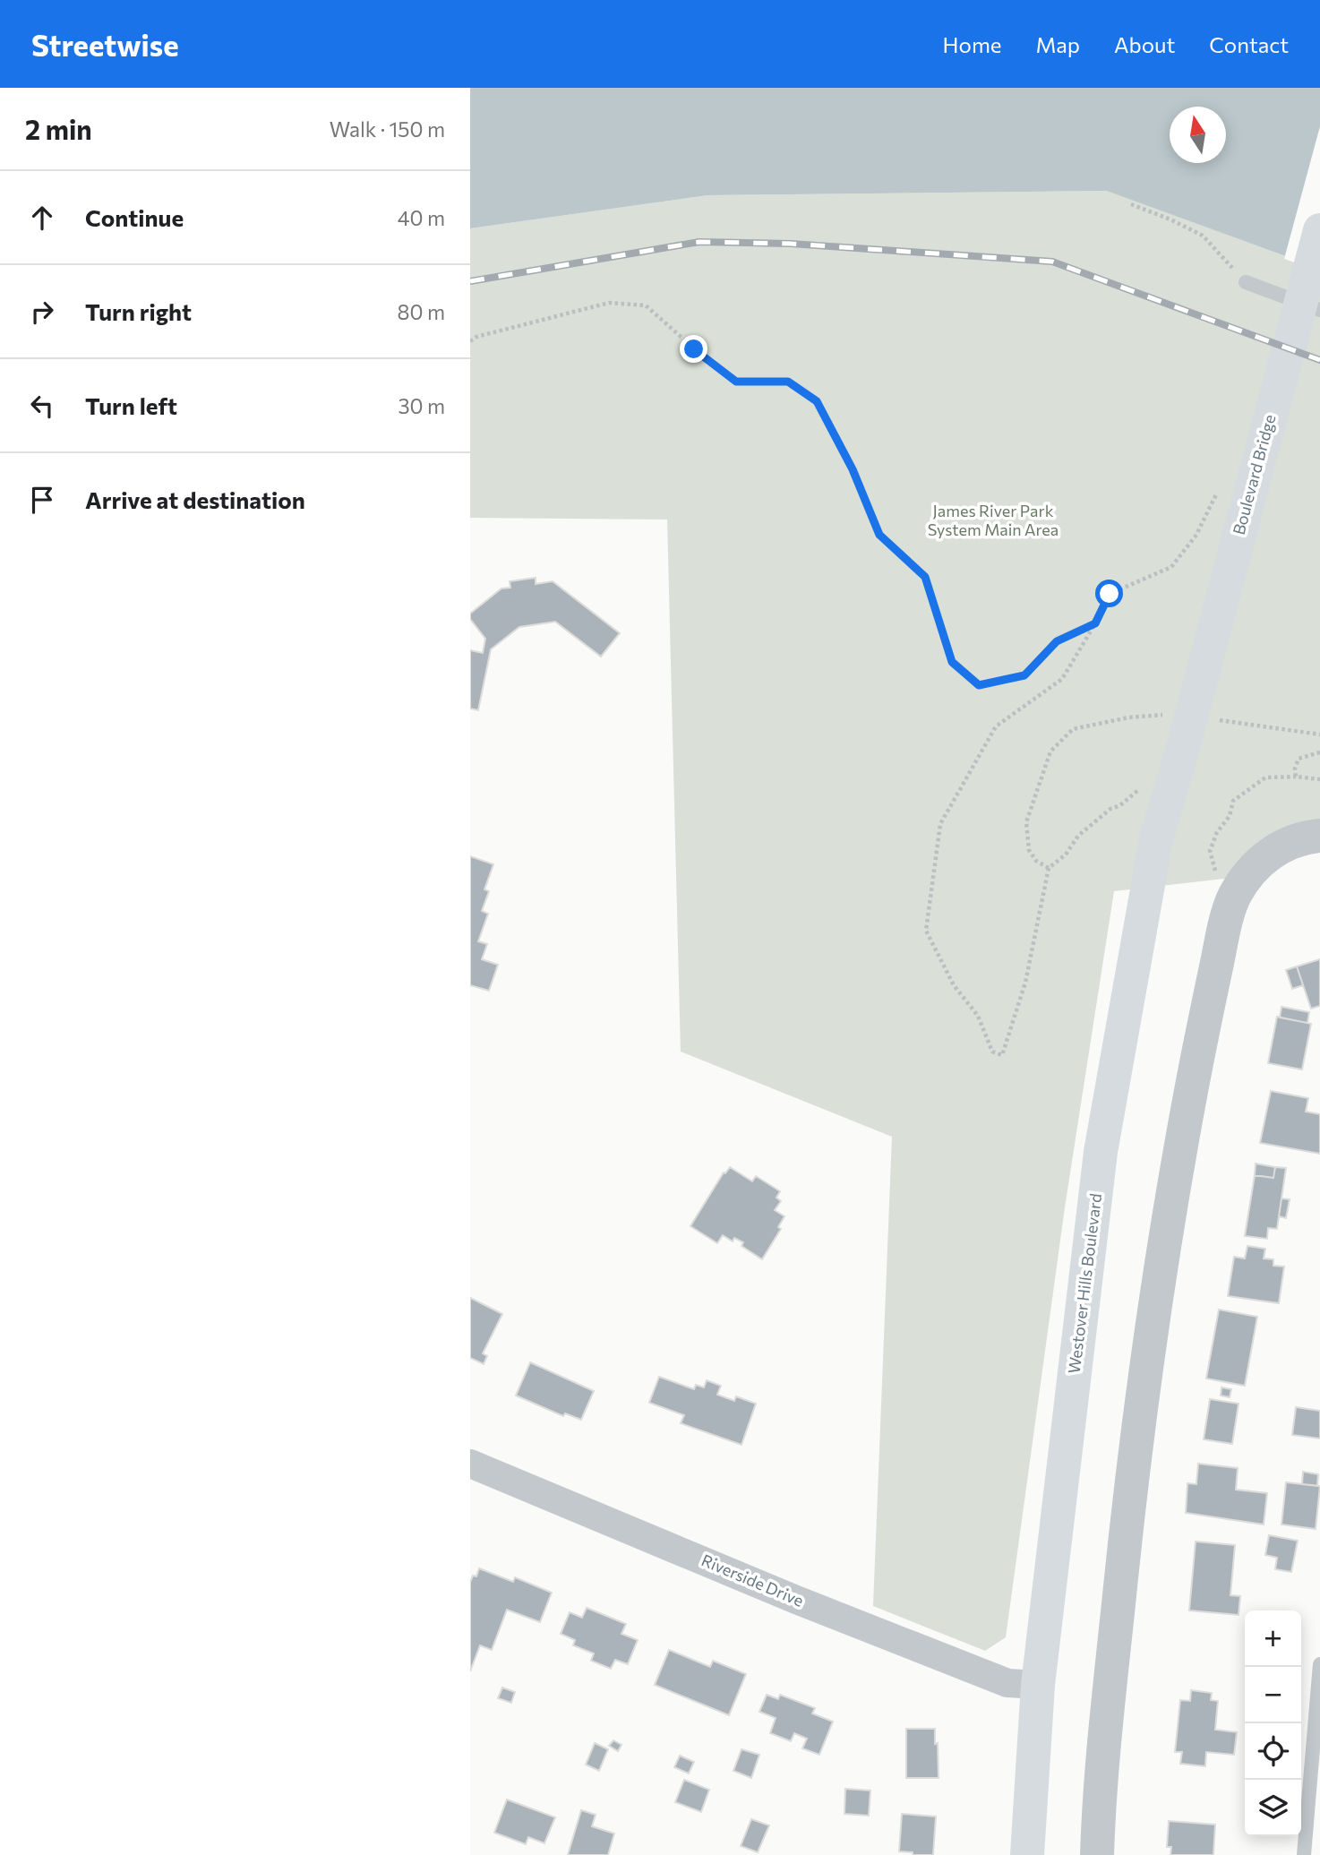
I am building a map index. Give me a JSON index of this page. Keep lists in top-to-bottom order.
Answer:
{
  "streets": {
    "main road": ["Boulevard Bridge", "Westover Hills Boulevard"],
    "street": ["Riverside Drive"]
  },
  "crossings": [
    ["Boulevard Bridge", "Westover Hills Boulevard"],
    ["Westover Hills Boulevard", "Riverside Drive"]
  ],
  "parks": ["James River Park System Main Area"],
  "north": "top",
  "page": {
    "header": "Streetwise",
    "nav": [
      "Home",
      "Map",
      "About",
      "Contact"
    ],
    "heading": ["2 min", "Walk · 150 m"],
    "list": [
      ["Continue", "40 m"],
      ["Turn right", "80 m"],
      ["Turn left", "30 m"],
      "Arrive at destination"
    ],
    "map_buttons": ["+", "−"]
  }
}
